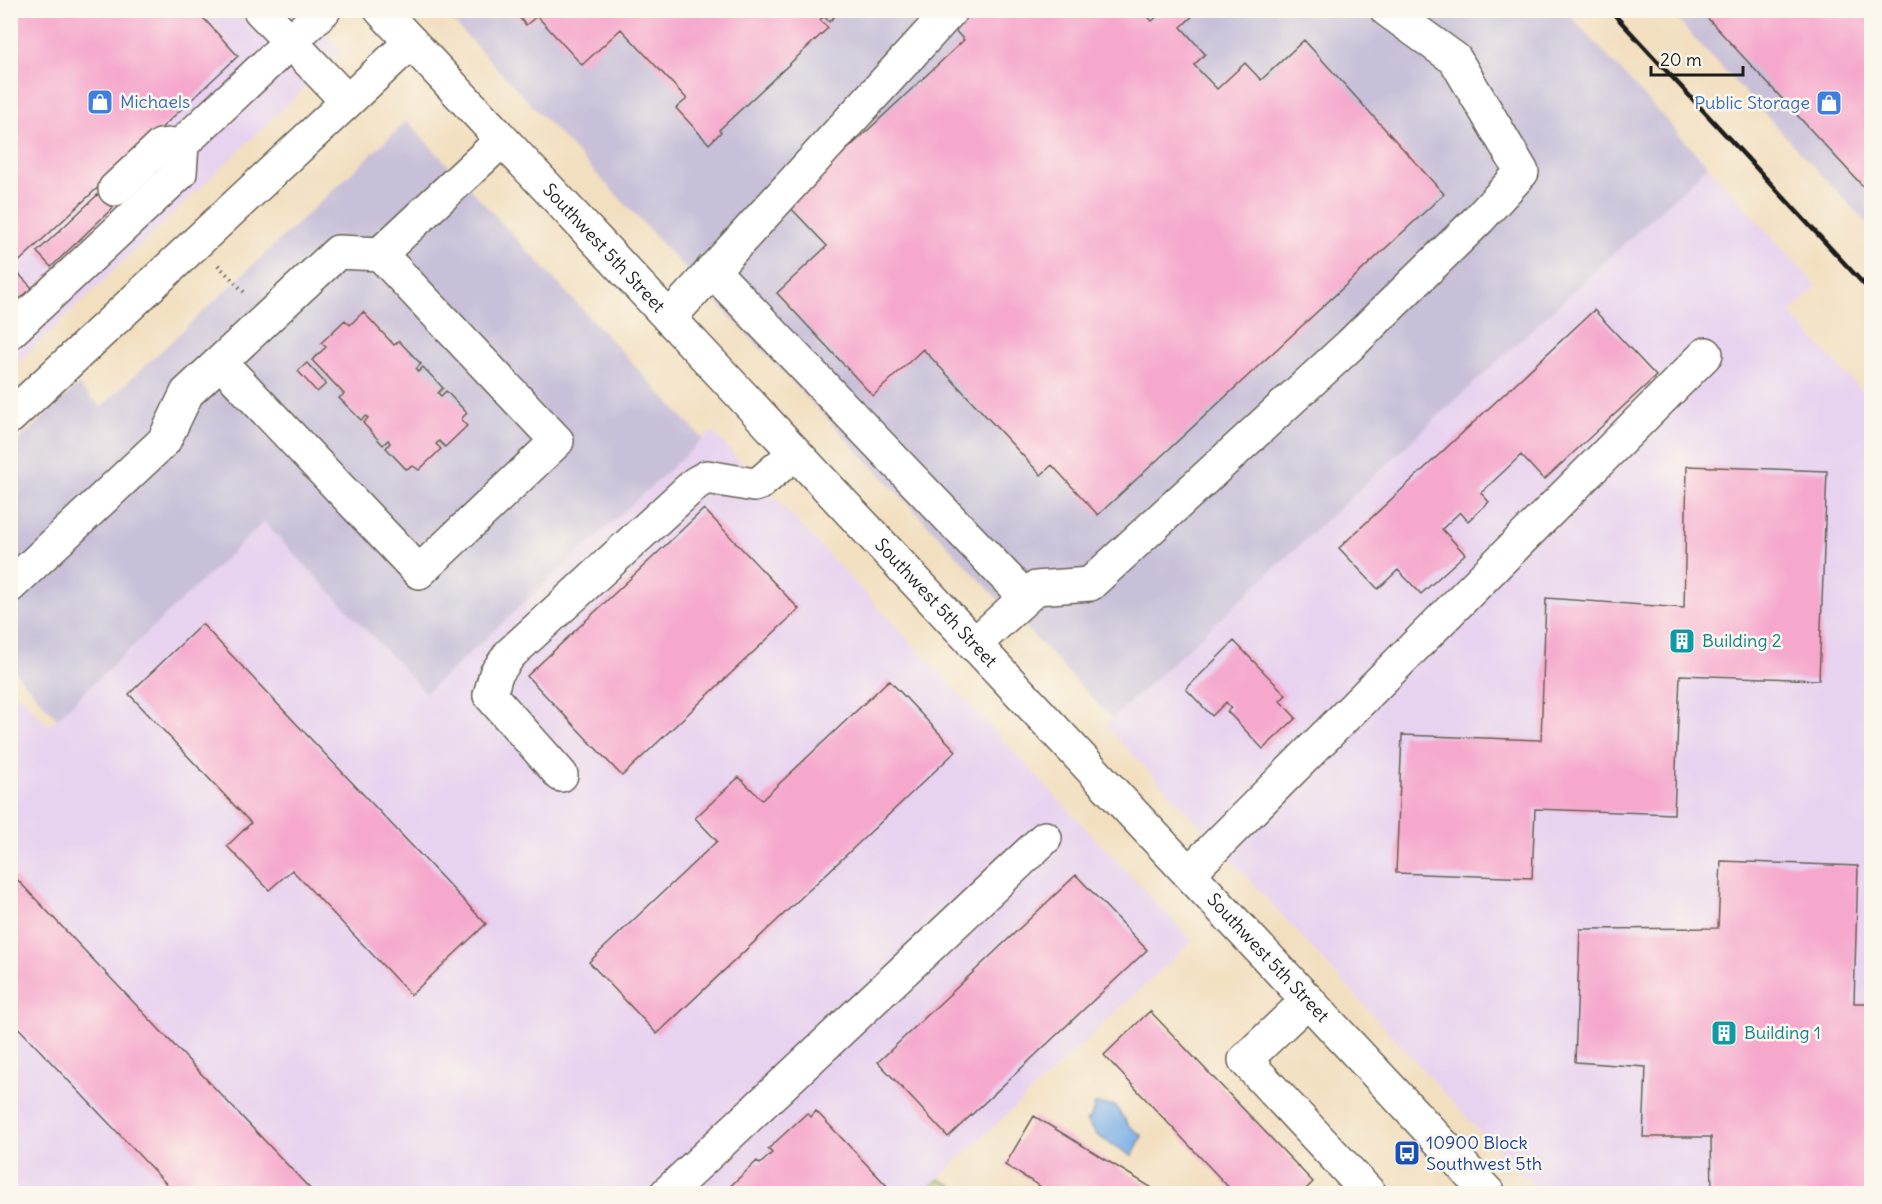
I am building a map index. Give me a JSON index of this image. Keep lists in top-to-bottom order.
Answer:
{
  "streets": {
    "street": ["Southwest 5th Street"]
  },
  "places": {
    "shop": ["Michaels", "Public Storage"],
    "building": ["Building 2", "Building 1"],
    "bus stop": ["10900 Block Southwest 5th"]
  },
  "scale_bar": "20 m"
}
